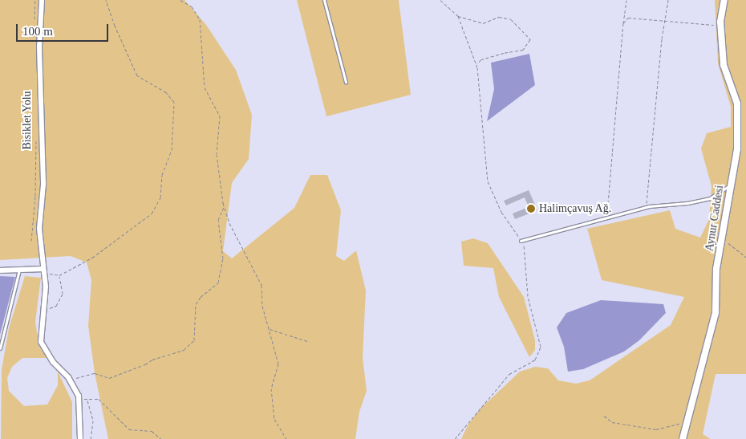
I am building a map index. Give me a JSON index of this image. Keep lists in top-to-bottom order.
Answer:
{
  "streets": {
    "street": ["Aynur Caddesi"],
    "path": ["Bisiklet Yolu"]
  },
  "places": ["Halimçavuş Ağ."],
  "scale_bar": "100 m"
}
